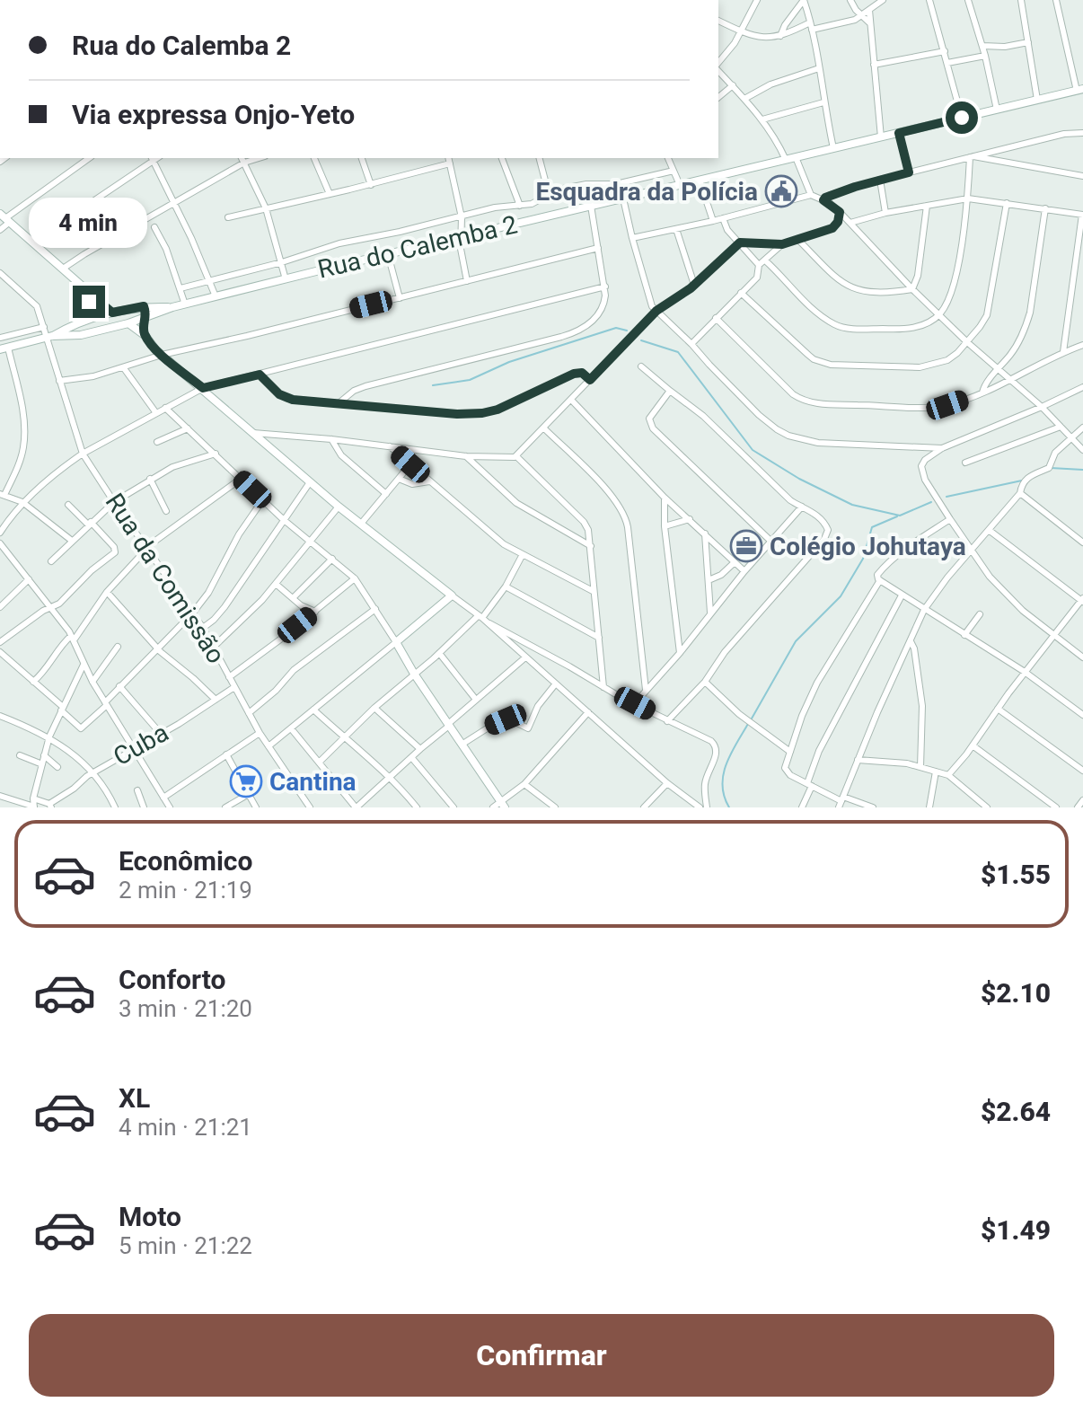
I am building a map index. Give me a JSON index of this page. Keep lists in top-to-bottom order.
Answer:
{
  "streets": {
    "main road": ["Rua do Calemba 2"],
    "street": ["Rua da Comissão", "Cuba"]
  },
  "crossings": [
    ["Rua do Calemba 2", "Rua da Comissão"],
    ["Rua da Comissão", "Cuba"]
  ],
  "places": {
    "public building": ["Esquadra da Polícia"],
    "office": ["Colégio Johutaya"],
    "supermarket": ["Cantina"]
  },
  "page": {
    "banner": ["Rua do Calemba 2", "Via expressa Onjo-Yeto"],
    "bubble": "4 min",
    "list": [
      {
        "name": "Econômico",
        "note": "2 min · 21:19",
        "value": "$1.55"
      },
      {
        "name": "Conforto",
        "note": "3 min · 21:20",
        "value": "$2.10"
      },
      {
        "name": "XL",
        "note": "4 min · 21:21",
        "value": "$2.64"
      },
      {
        "name": "Moto",
        "note": "5 min · 21:22",
        "value": "$1.49"
      }
    ],
    "buttons": "Confirmar"
  }
}
